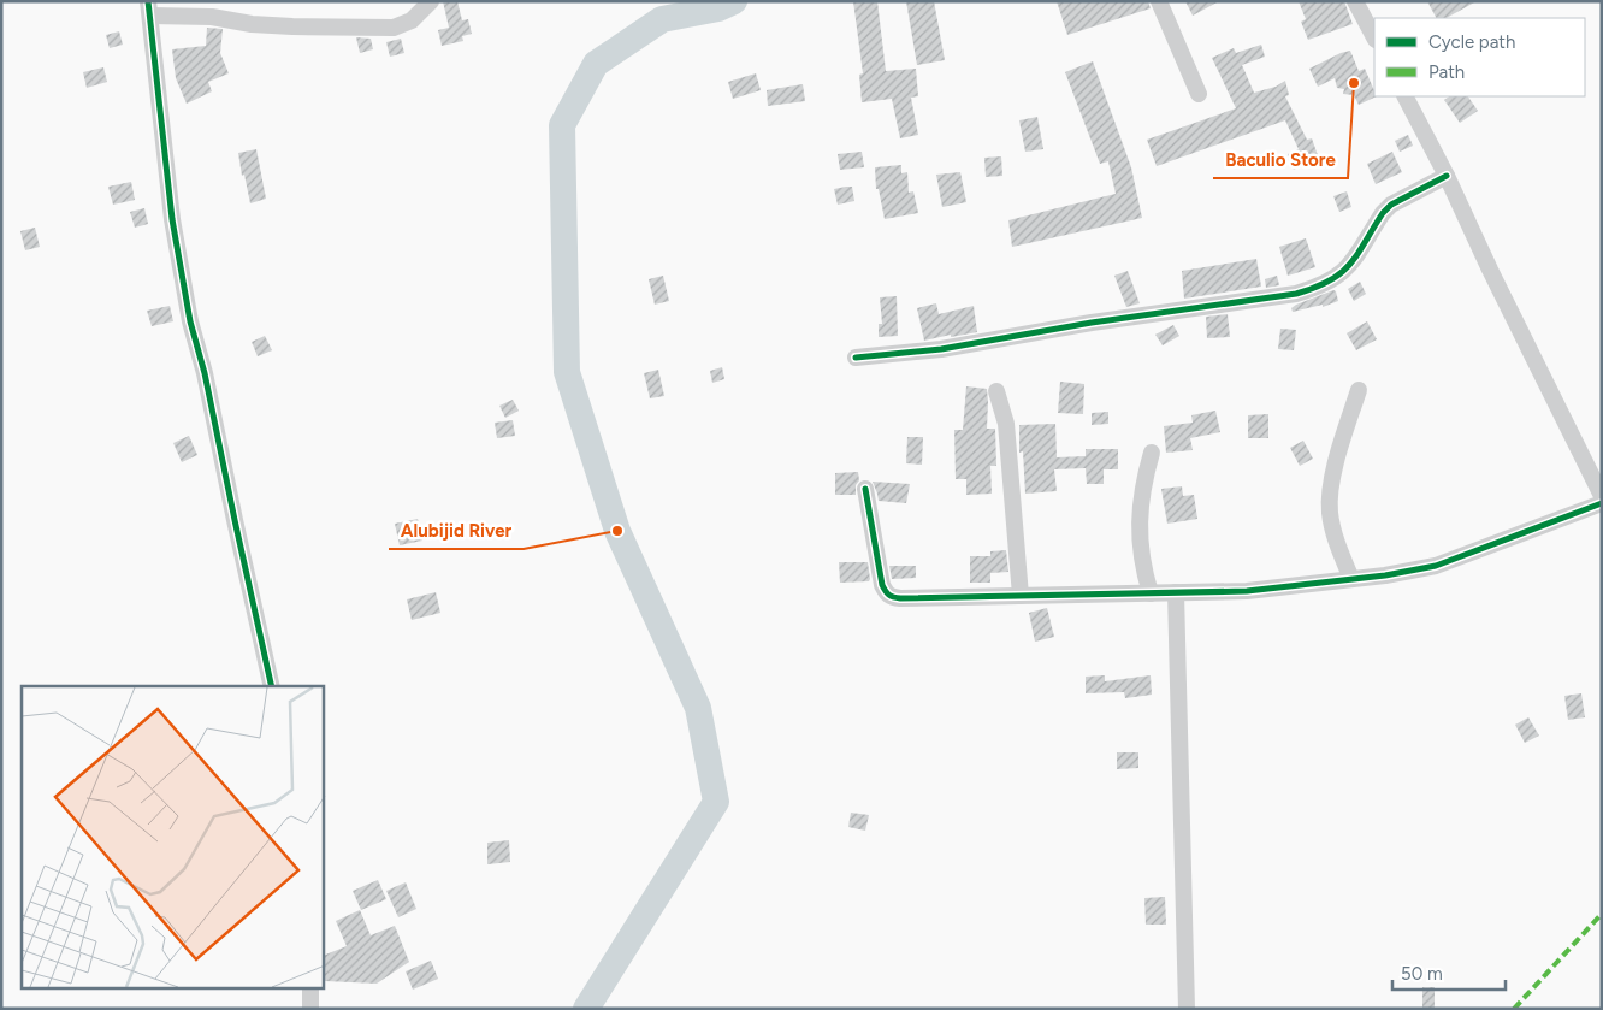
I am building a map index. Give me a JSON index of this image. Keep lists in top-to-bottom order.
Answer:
{
  "places": ["Baculio Store", "Alubijid River"],
  "legend": ["Cycle path", "Path"],
  "scale_bar": "50 m"
}
